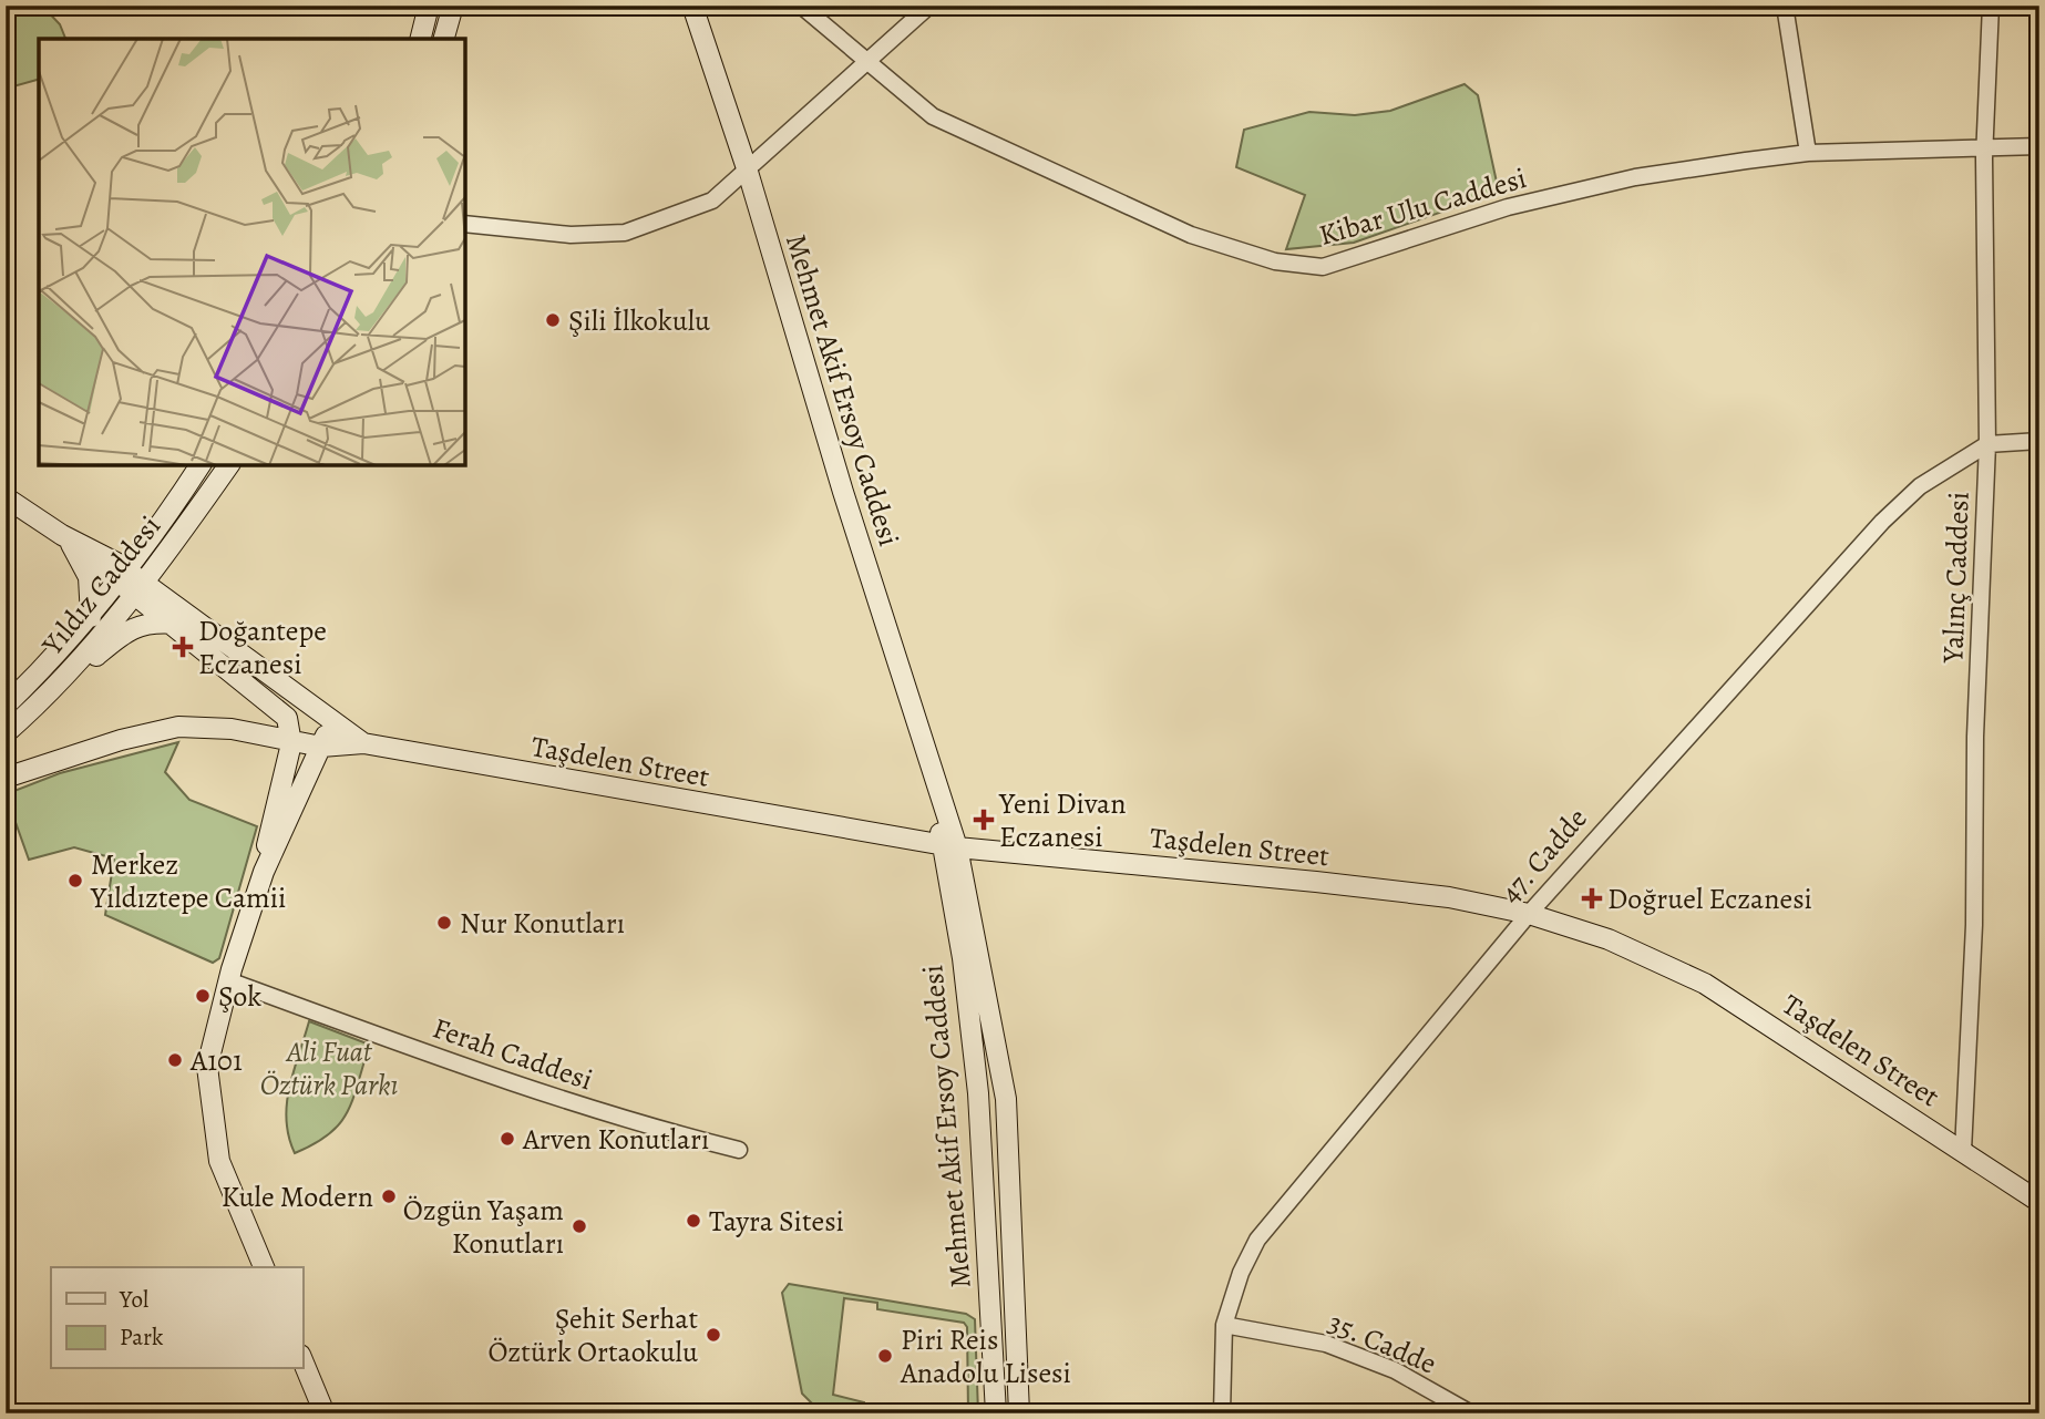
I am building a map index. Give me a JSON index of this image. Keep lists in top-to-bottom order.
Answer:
{
  "streets": {
    "main road": ["Mehmet Akif Ersoy Caddesi", "Yıldız Caddesi", "Taşdelen Street"],
    "street": [
      "Kibar Ulu Caddesi",
      "Yalınç Caddesi",
      "47. Cadde",
      "Ferah Caddesi",
      "35. Cadde"
    ]
  },
  "crossings": [
    ["Kibar Ulu Caddesi", "Yalınç Caddesi"],
    ["Mehmet Akif Ersoy Caddesi", "Taşdelen Street"],
    ["Yalınç Caddesi", "Taşdelen Street"],
    ["Yalınç Caddesi", "47. Cadde"],
    ["Taşdelen Street", "47. Cadde"],
    ["47. Cadde", "35. Cadde"]
  ],
  "parks": ["Ali Fuat Öztürk Parkı"],
  "places": {
    "other": [
      "Şili İlkokulu",
      "Merkez Yıldıztepe Camii",
      "Nur Konutları",
      "Şok",
      "A101",
      "Arven Konutları",
      "Kule Modern",
      "Tayra Sitesi",
      "Özgün Yaşam Konutları",
      "Şehit Serhat Öztürk Ortaokulu",
      "Piri Reis Anadolu Lisesi"
    ],
    "health": ["Doğantepe Eczanesi", "Yeni Divan Eczanesi", "Doğruel Eczanesi"]
  },
  "legend": ["Yol", "Park"]
}
